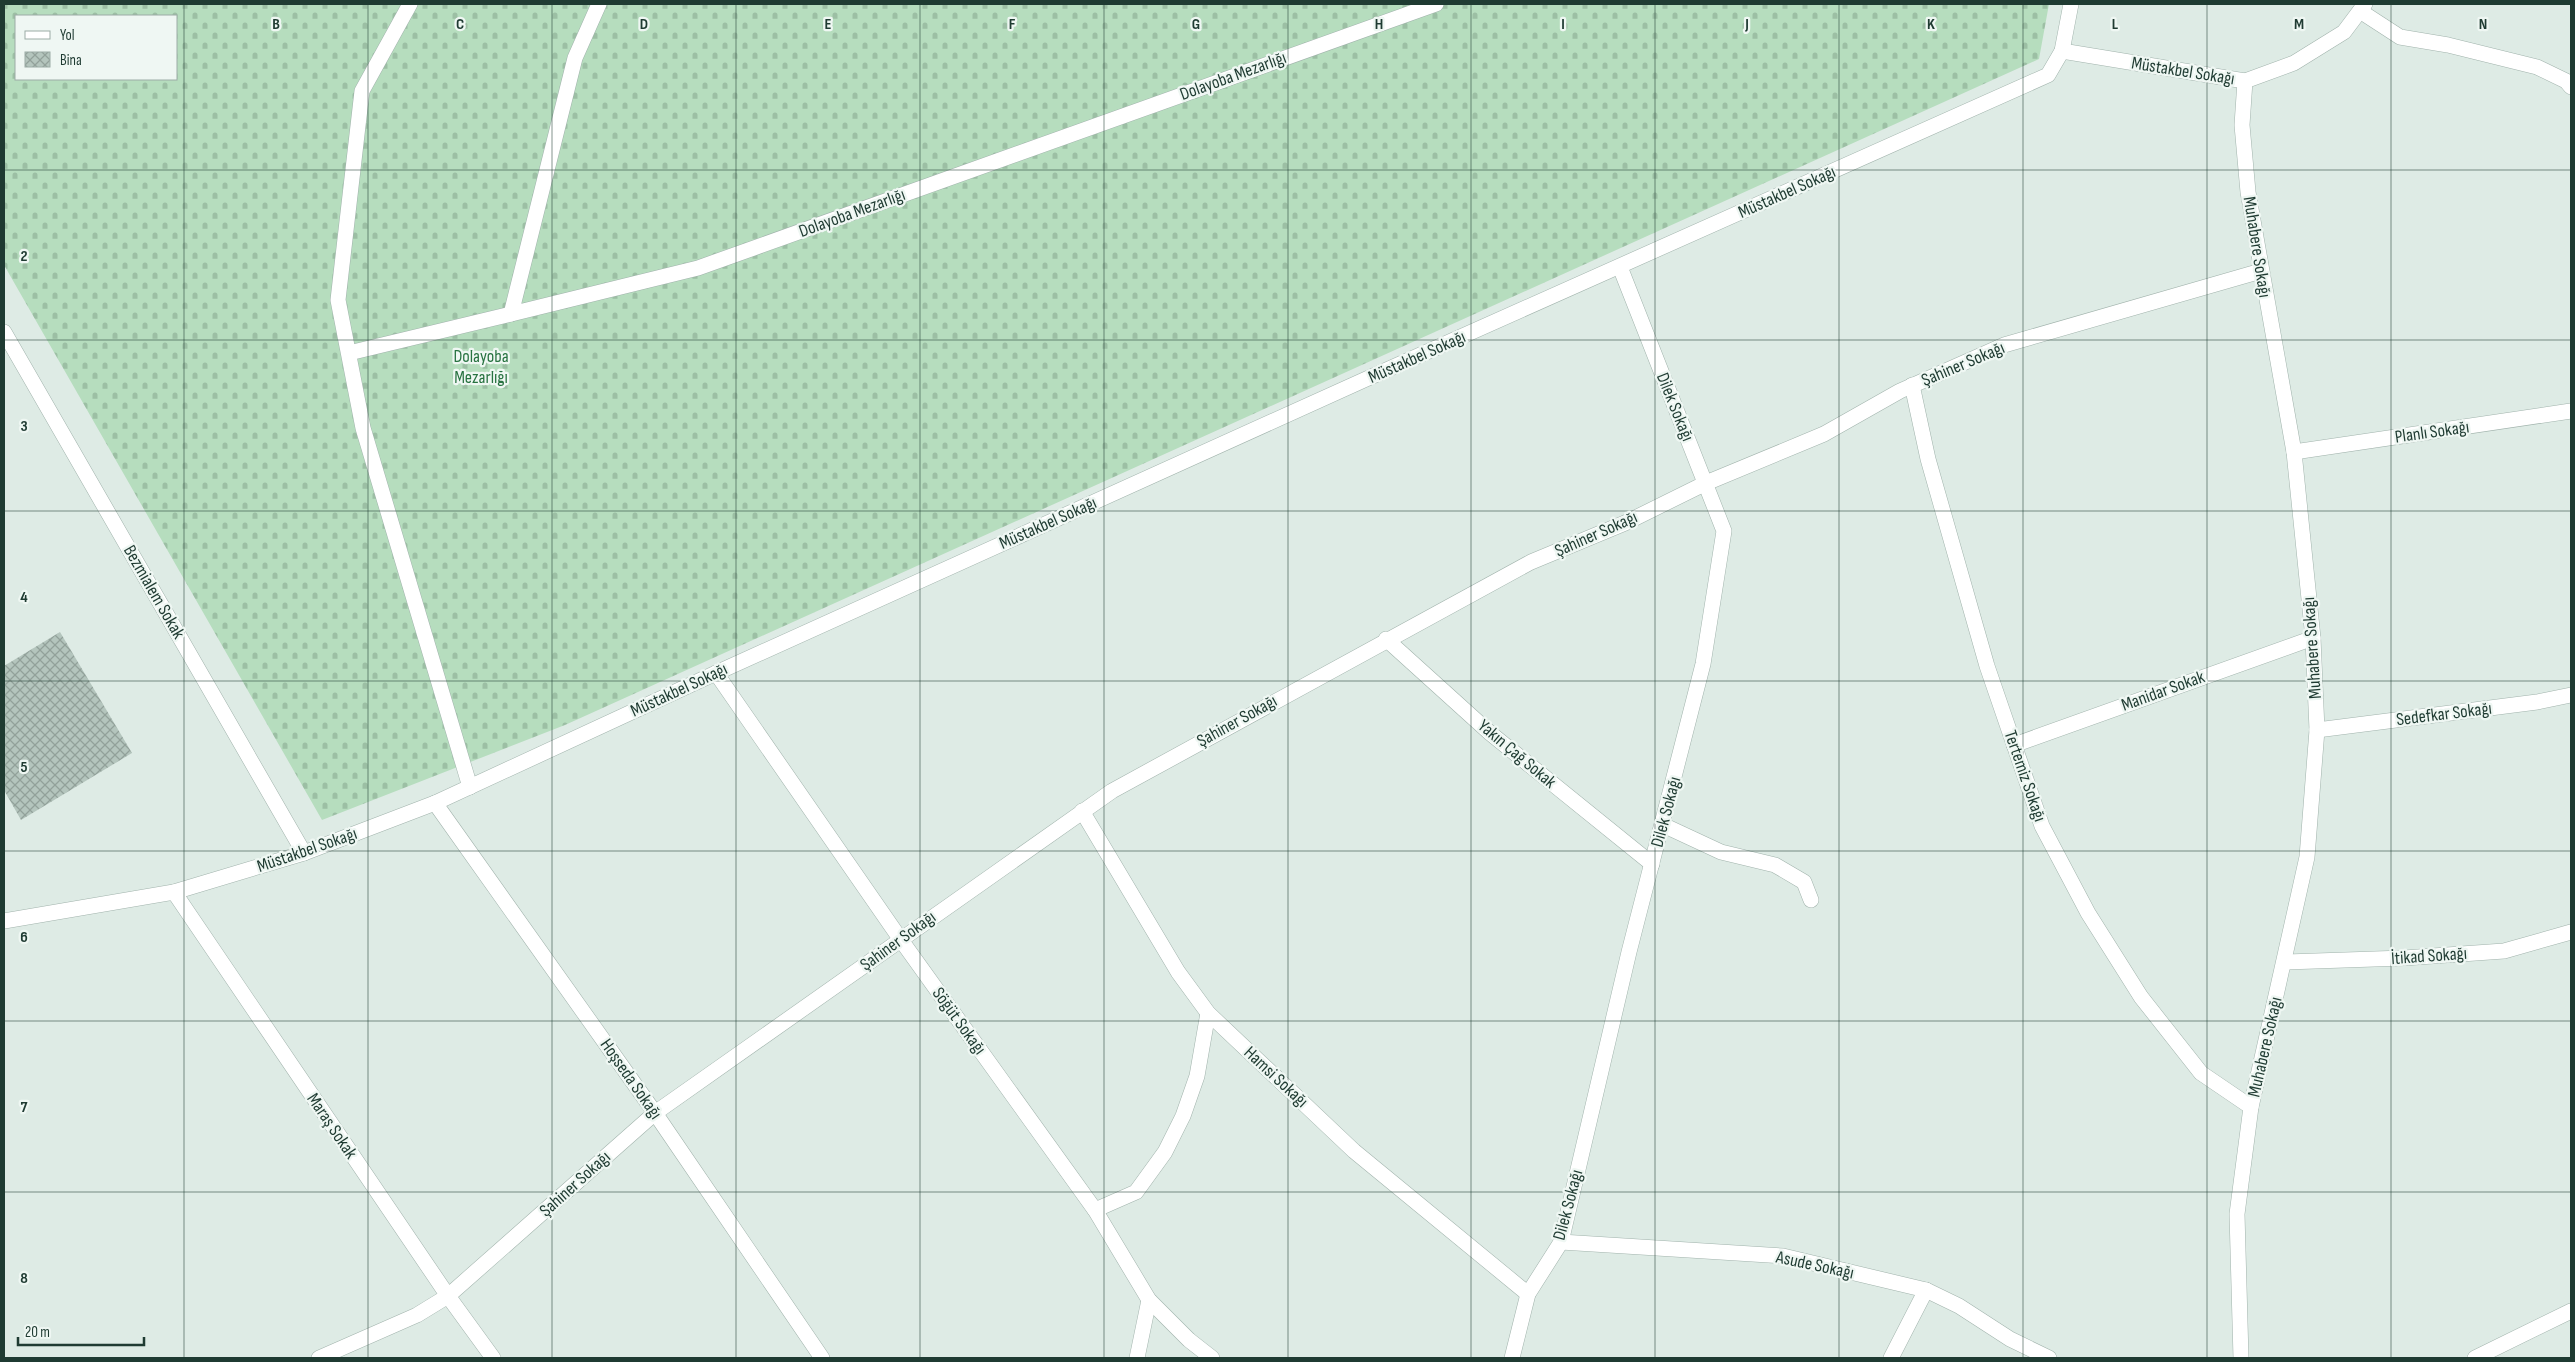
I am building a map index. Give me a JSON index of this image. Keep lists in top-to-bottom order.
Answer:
{
  "streets": {
    "street": [
      "Müstakbel Sokağı",
      "Dolayoba Mezarlığı",
      "Muhabere Sokağı",
      "Şahiner Sokağı",
      "Dilek Sokağı",
      "Planlı Sokağı",
      "Bezmialem Sokak",
      "Manidar Sokak",
      "Sedefkar Sokağı",
      "Yakın Çağ Sokak",
      "Tertemiz Sokağı",
      "İtikad Sokağı",
      "Söğüt Sokağı",
      "Hamsi Sokağı",
      "Hoşseda Sokağı",
      "Maraş Sokak",
      "Asude Sokağı"
    ]
  },
  "crossings": [
    ["Müstakbel Sokağı", "Muhabere Sokağı"],
    ["Müstakbel Sokağı", "Dilek Sokağı"],
    ["Müstakbel Sokağı", "Bezmialem Sokak"],
    ["Müstakbel Sokağı", "Söğüt Sokağı"],
    ["Müstakbel Sokağı", "Hoşseda Sokağı"],
    ["Müstakbel Sokağı", "Maraş Sokak"],
    ["Muhabere Sokağı", "Şahiner Sokağı"],
    ["Muhabere Sokağı", "Planlı Sokağı"],
    ["Muhabere Sokağı", "Manidar Sokak"],
    ["Muhabere Sokağı", "Sedefkar Sokağı"],
    ["Muhabere Sokağı", "Tertemiz Sokağı"],
    ["Muhabere Sokağı", "İtikad Sokağı"],
    ["Şahiner Sokağı", "Dilek Sokağı"],
    ["Şahiner Sokağı", "Yakın Çağ Sokak"],
    ["Şahiner Sokağı", "Tertemiz Sokağı"],
    ["Şahiner Sokağı", "Söğüt Sokağı"],
    ["Şahiner Sokağı", "Hamsi Sokağı"],
    ["Şahiner Sokağı", "Hoşseda Sokağı"],
    ["Şahiner Sokağı", "Maraş Sokak"],
    ["Dilek Sokağı", "Yakın Çağ Sokak"],
    ["Dilek Sokağı", "Hamsi Sokağı"],
    ["Dilek Sokağı", "Asude Sokağı"],
    ["Manidar Sokak", "Tertemiz Sokağı"]
  ],
  "parks": ["Dolayoba Mezarlığı"],
  "legend": ["Yol", "Bina"],
  "scale_bar": "20 m",
  "grid": {
    "columns": [
      "B",
      "C",
      "D",
      "E",
      "F",
      "G",
      "H",
      "I",
      "J",
      "K",
      "L",
      "M",
      "N"
    ],
    "rows": [
      "2",
      "3",
      "4",
      "5",
      "6",
      "7",
      "8"
    ]
  }
}
